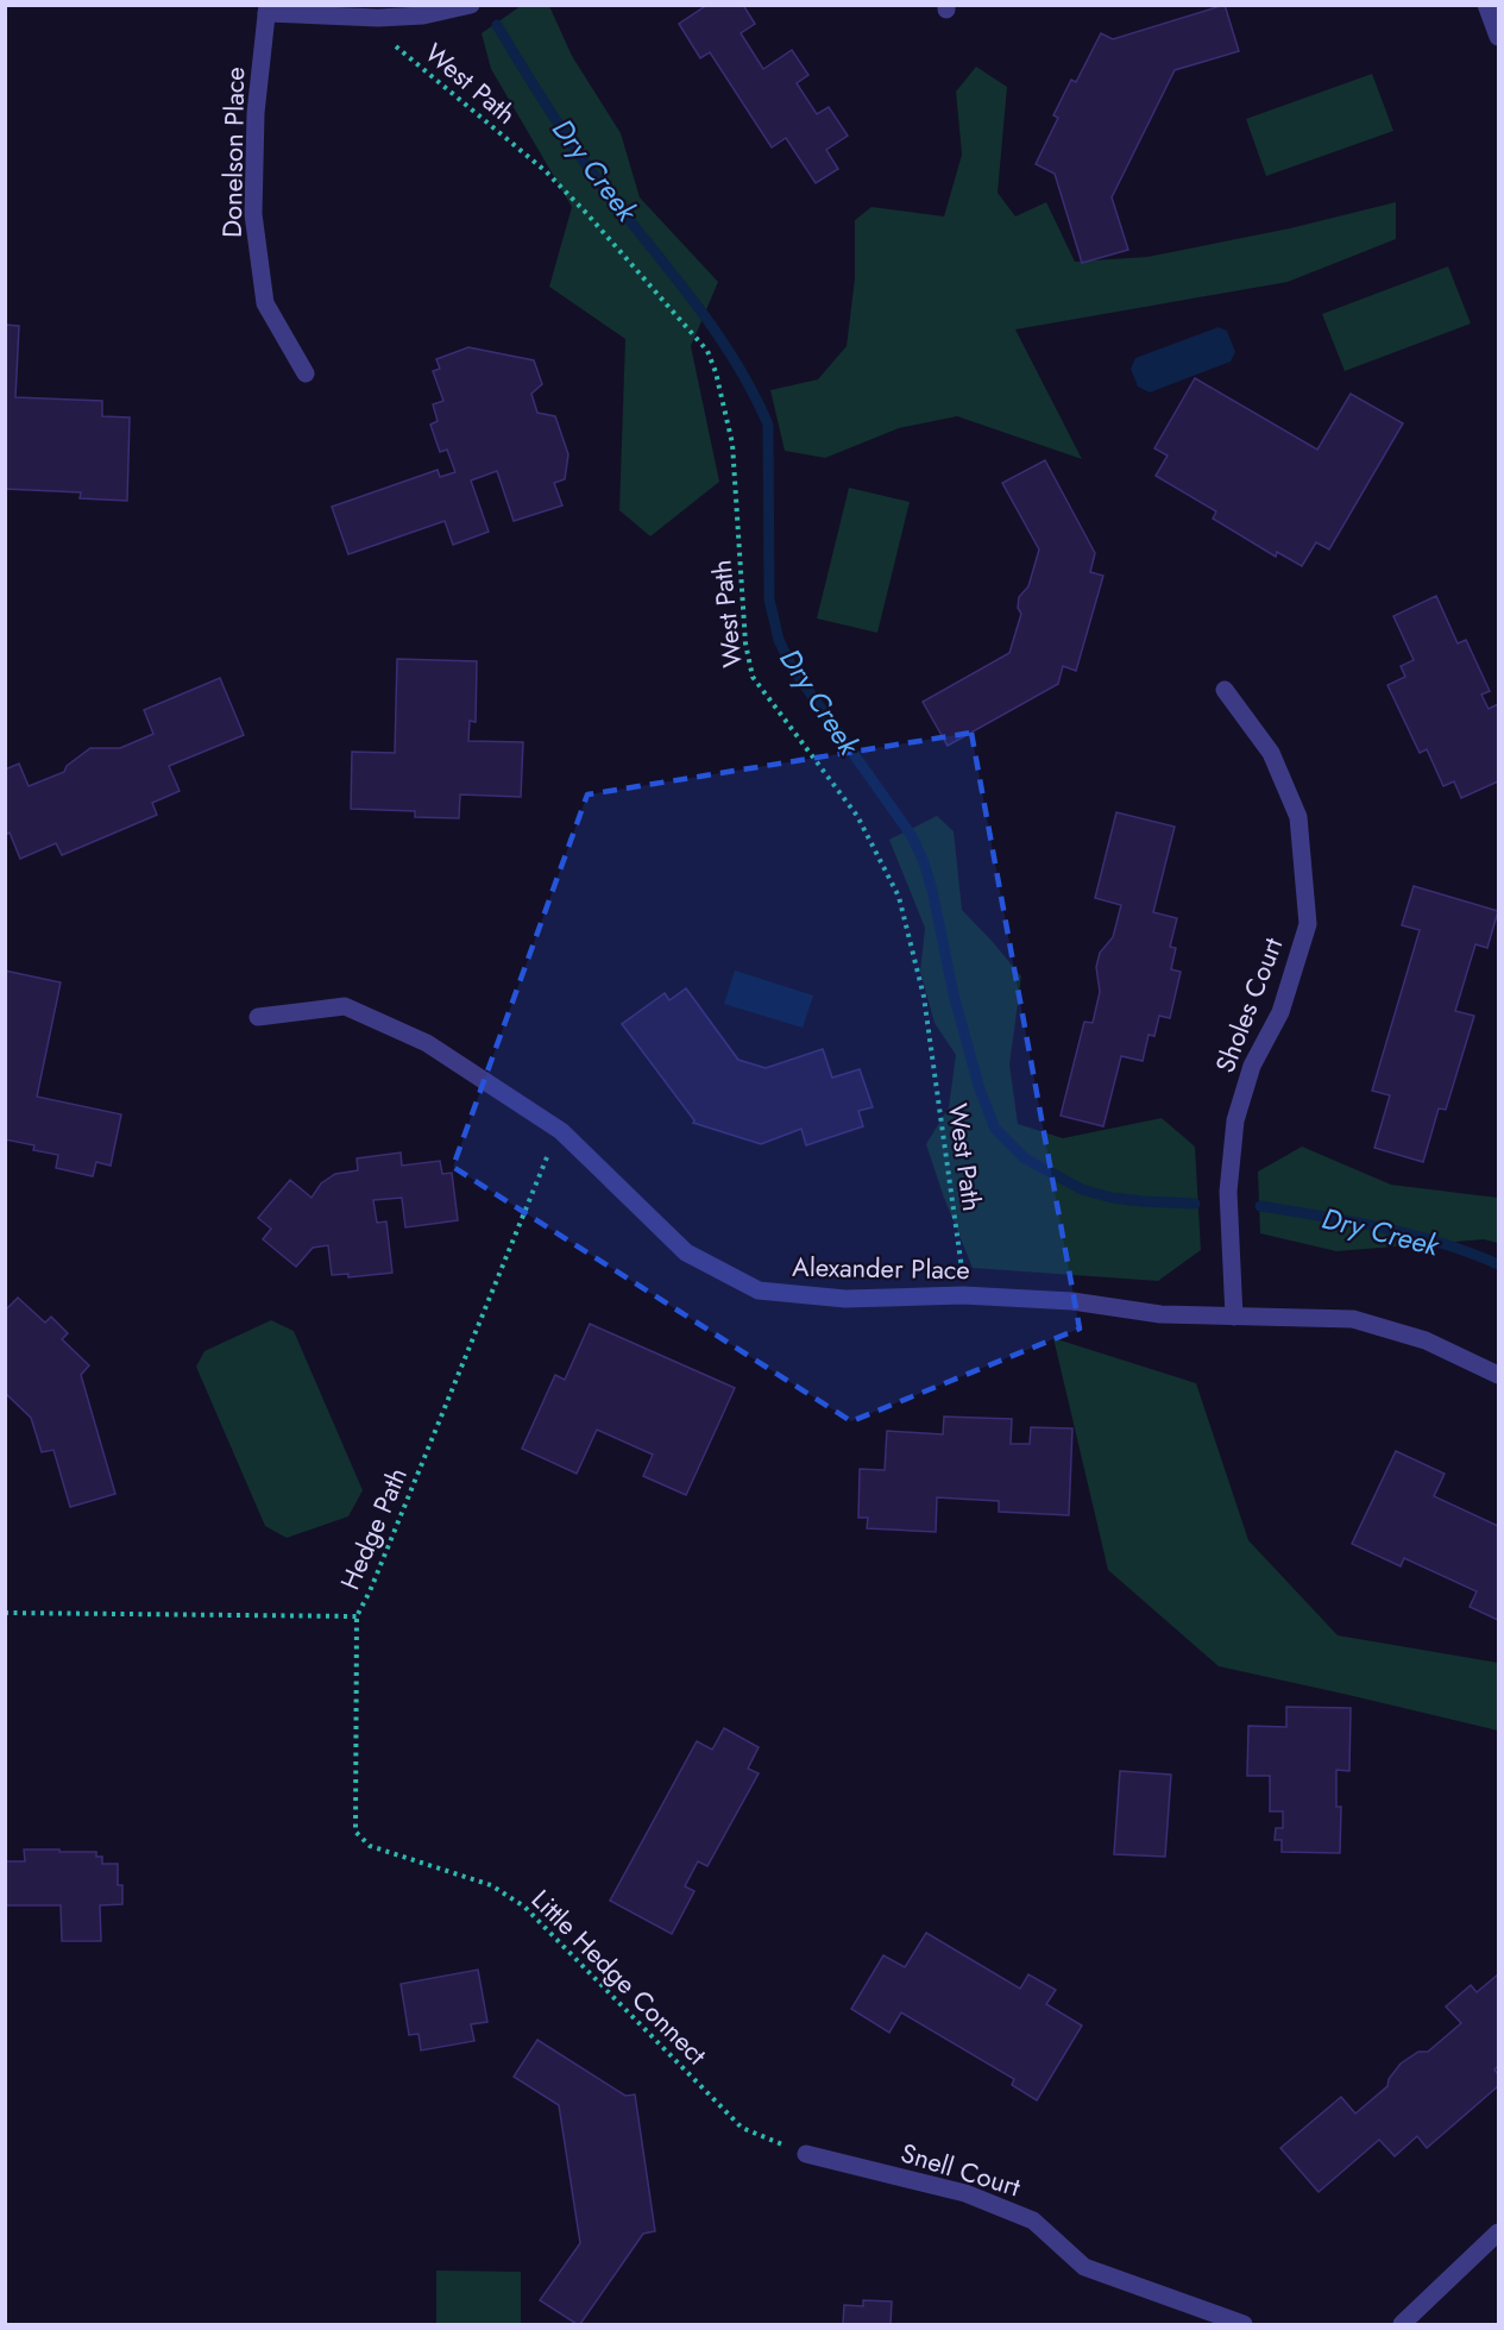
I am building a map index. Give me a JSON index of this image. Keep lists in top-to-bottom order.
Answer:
{
  "streets": {
    "street": [
      "Donelson Place",
      "Sholes Court",
      "Alexander Place",
      "Snell Court"
    ],
    "path": ["West Path", "Hedge Path", "Little Hedge Connect"]
  },
  "crossings": [
    ["West Path", "Alexander Place"],
    ["Sholes Court", "Alexander Place"],
    ["Alexander Place", "Hedge Path"],
    ["Hedge Path", "Little Hedge Connect"],
    ["Little Hedge Connect", "Snell Court"]
  ],
  "water": ["Dry Creek"]
}
